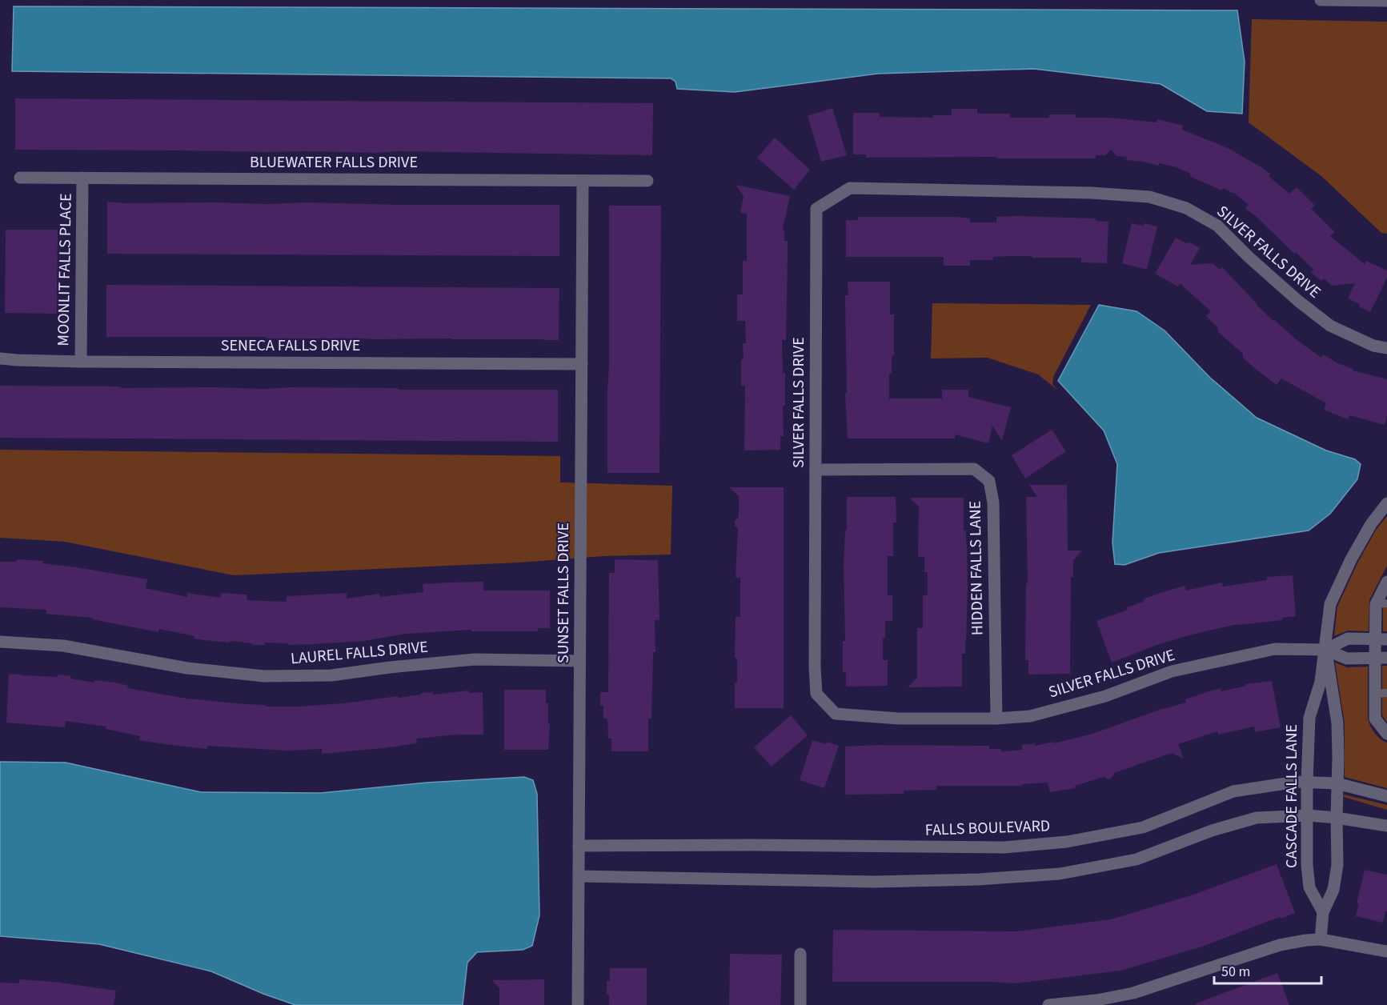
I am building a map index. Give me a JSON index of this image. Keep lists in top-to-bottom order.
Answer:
{
  "streets": {
    "street": [
      "BLUEWATER FALLS DRIVE",
      "SILVER FALLS DRIVE",
      "MOONLIT FALLS PLACE",
      "SENECA FALLS DRIVE",
      "HIDDEN FALLS LANE",
      "SUNSET FALLS DRIVE",
      "LAUREL FALLS DRIVE",
      "CASCADE FALLS LANE",
      "FALLS BOULEVARD"
    ]
  },
  "crossings": [
    ["BLUEWATER FALLS DRIVE", "MOONLIT FALLS PLACE"],
    ["BLUEWATER FALLS DRIVE", "SUNSET FALLS DRIVE"],
    ["SILVER FALLS DRIVE", "HIDDEN FALLS LANE"],
    ["SILVER FALLS DRIVE", "CASCADE FALLS LANE"],
    ["MOONLIT FALLS PLACE", "SENECA FALLS DRIVE"],
    ["SENECA FALLS DRIVE", "SUNSET FALLS DRIVE"],
    ["SUNSET FALLS DRIVE", "LAUREL FALLS DRIVE"],
    ["SUNSET FALLS DRIVE", "FALLS BOULEVARD"],
    ["CASCADE FALLS LANE", "FALLS BOULEVARD"]
  ],
  "scale_bar": "50 m"
}
